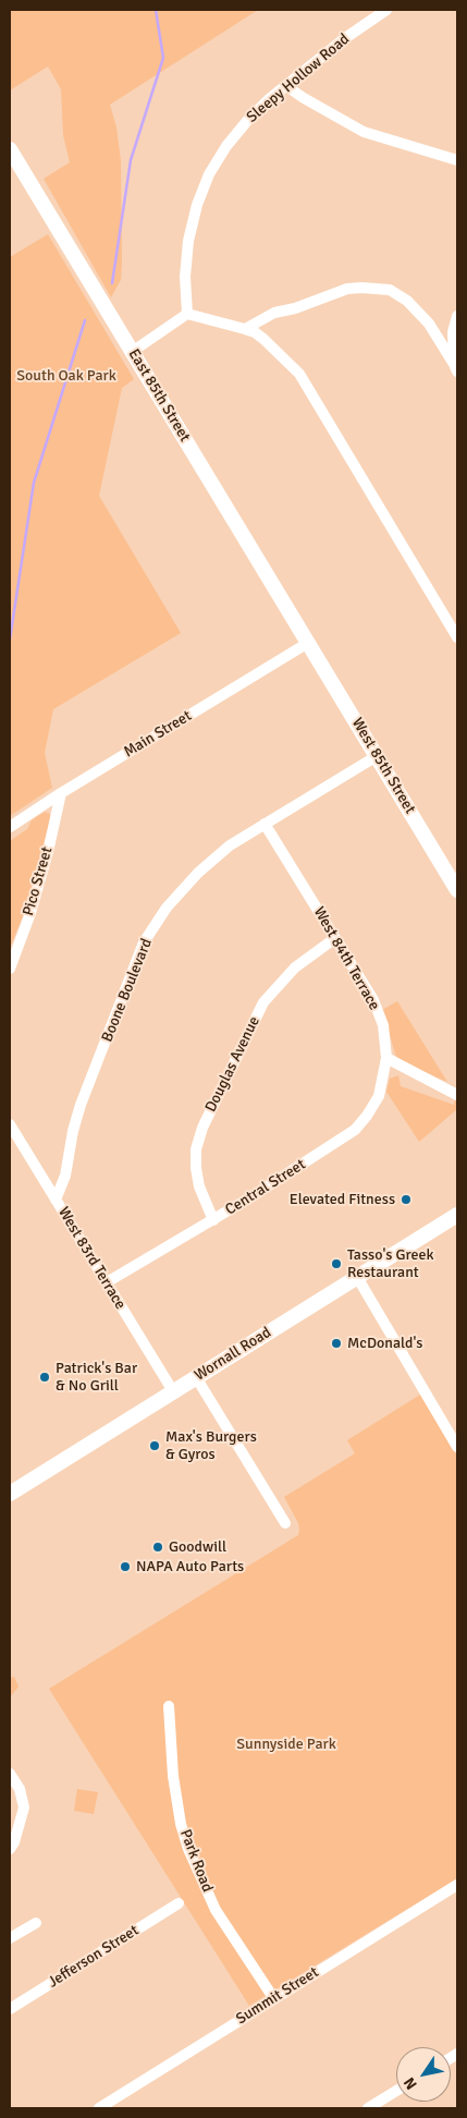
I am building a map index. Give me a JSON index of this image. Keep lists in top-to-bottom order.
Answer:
{
  "streets": {
    "main road": ["East 85th Street", "West 85th Street", "Wornall Road"],
    "street": [
      "Sleepy Hollow Road",
      "Main Street",
      "Pico Street",
      "West 84th Terrace",
      "Boone Boulevard",
      "Douglas Avenue",
      "Central Street",
      "West 83rd Terrace",
      "Park Road",
      "Jefferson Street",
      "Summit Street"
    ]
  },
  "crossings": [
    ["East 85th Street", "Main Street"],
    ["East 85th Street", "West 85th Street"],
    ["Main Street", "West 85th Street"],
    ["Main Street", "Pico Street"],
    ["West 85th Street", "Boone Boulevard"],
    ["West 84th Terrace", "Boone Boulevard"],
    ["West 84th Terrace", "Douglas Avenue"],
    ["West 84th Terrace", "Central Street"],
    ["Boone Boulevard", "West 83rd Terrace"],
    ["Douglas Avenue", "Central Street"],
    ["Central Street", "West 83rd Terrace"],
    ["West 83rd Terrace", "Wornall Road"],
    ["Park Road", "Summit Street"]
  ],
  "parks": ["South Oak Park", "Sunnyside Park"],
  "places": [
    "Elevated Fitness",
    "Tasso's Greek Restaurant",
    "McDonald's",
    "Patrick's Bar & No Grill",
    "Max's Burgers & Gyros",
    "Goodwill",
    "NAPA Auto Parts"
  ],
  "north": "bottom left"
}
